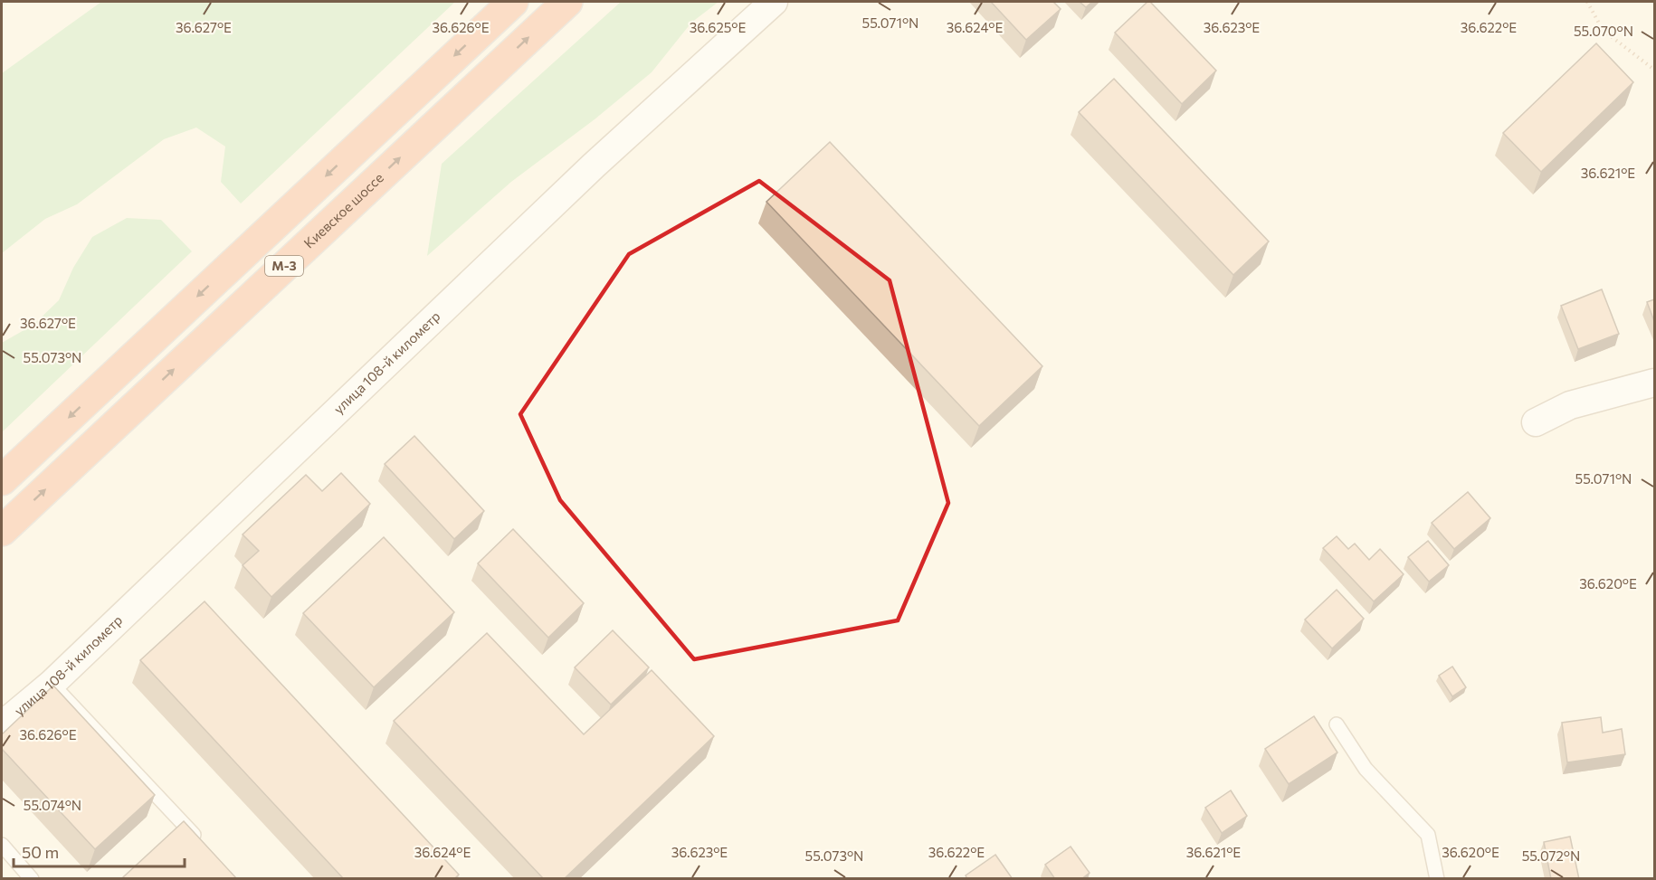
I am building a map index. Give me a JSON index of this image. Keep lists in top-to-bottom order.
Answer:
{
  "streets": {
    "highway": ["Киевское шоссе", "М-3"],
    "street": ["улица 108-й километр"]
  },
  "scale_bar": "50 m",
  "coordinates": [
    "55.071°N",
    "36.627°E",
    "36.626°E",
    "36.625°E",
    "36.624°E",
    "36.623°E",
    "36.622°E",
    "55.070°N",
    "36.621°E",
    "55.073°N",
    "36.620°E",
    "55.074°N",
    "55.072°N"
  ]
}
